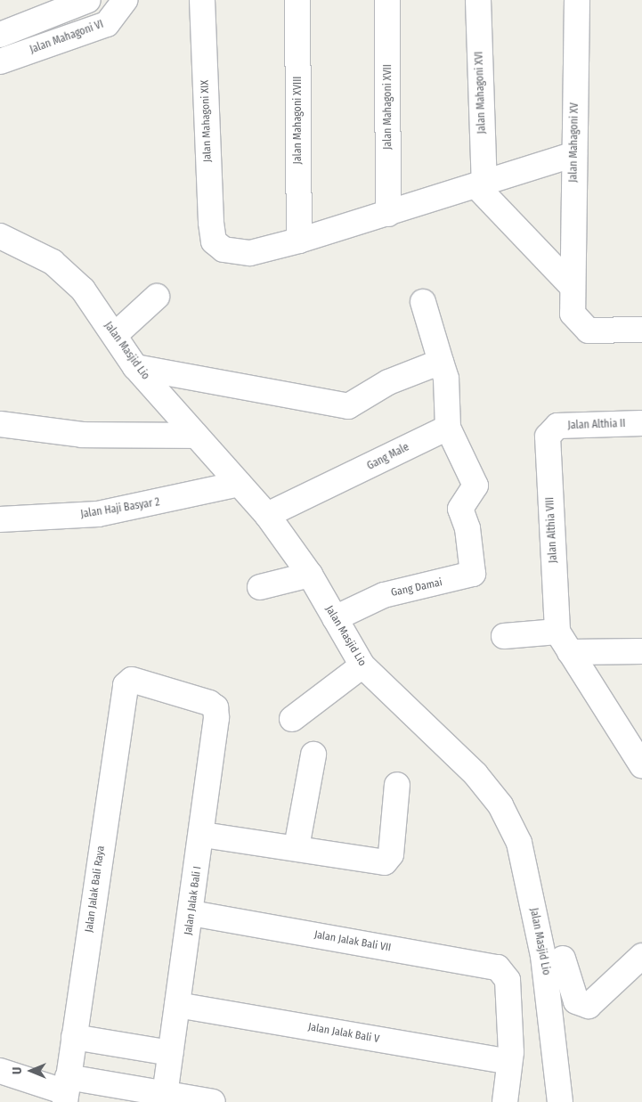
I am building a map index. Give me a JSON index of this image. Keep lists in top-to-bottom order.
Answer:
{
  "streets": {
    "street": [
      "Jalan Mahagoni VI",
      "Jalan Mahagoni XVI",
      "Jalan Mahagoni XVII",
      "Jalan Mahagoni XVIII",
      "Jalan Mahagoni XIX",
      "Jalan Mahagoni XV",
      "Jalan Masjid Lio",
      "Jalan Althia II",
      "Gang Male",
      "Jalan Haji Basyar 2",
      "Jalan Althia VIII",
      "Gang Damai",
      "Jalan Jalak Bali Raya",
      "Jalan Jalak Bali I",
      "Jalan Jalak Bali VII",
      "Jalan Jalak Bali V"
    ]
  },
  "crossings": [
    ["Jalan Mahagoni XVIII", "Jalan Mahagoni XIX"],
    ["Jalan Masjid Lio", "Gang Male"],
    ["Jalan Masjid Lio", "Jalan Haji Basyar 2"],
    ["Jalan Masjid Lio", "Gang Damai"],
    ["Jalan Althia II", "Jalan Althia VIII"],
    ["Gang Male", "Gang Damai"],
    ["Jalan Jalak Bali Raya", "Jalan Jalak Bali I"],
    ["Jalan Jalak Bali I", "Jalan Jalak Bali VII"],
    ["Jalan Jalak Bali I", "Jalan Jalak Bali V"],
    ["Jalan Jalak Bali VII", "Jalan Jalak Bali V"]
  ],
  "north": "left"
}
